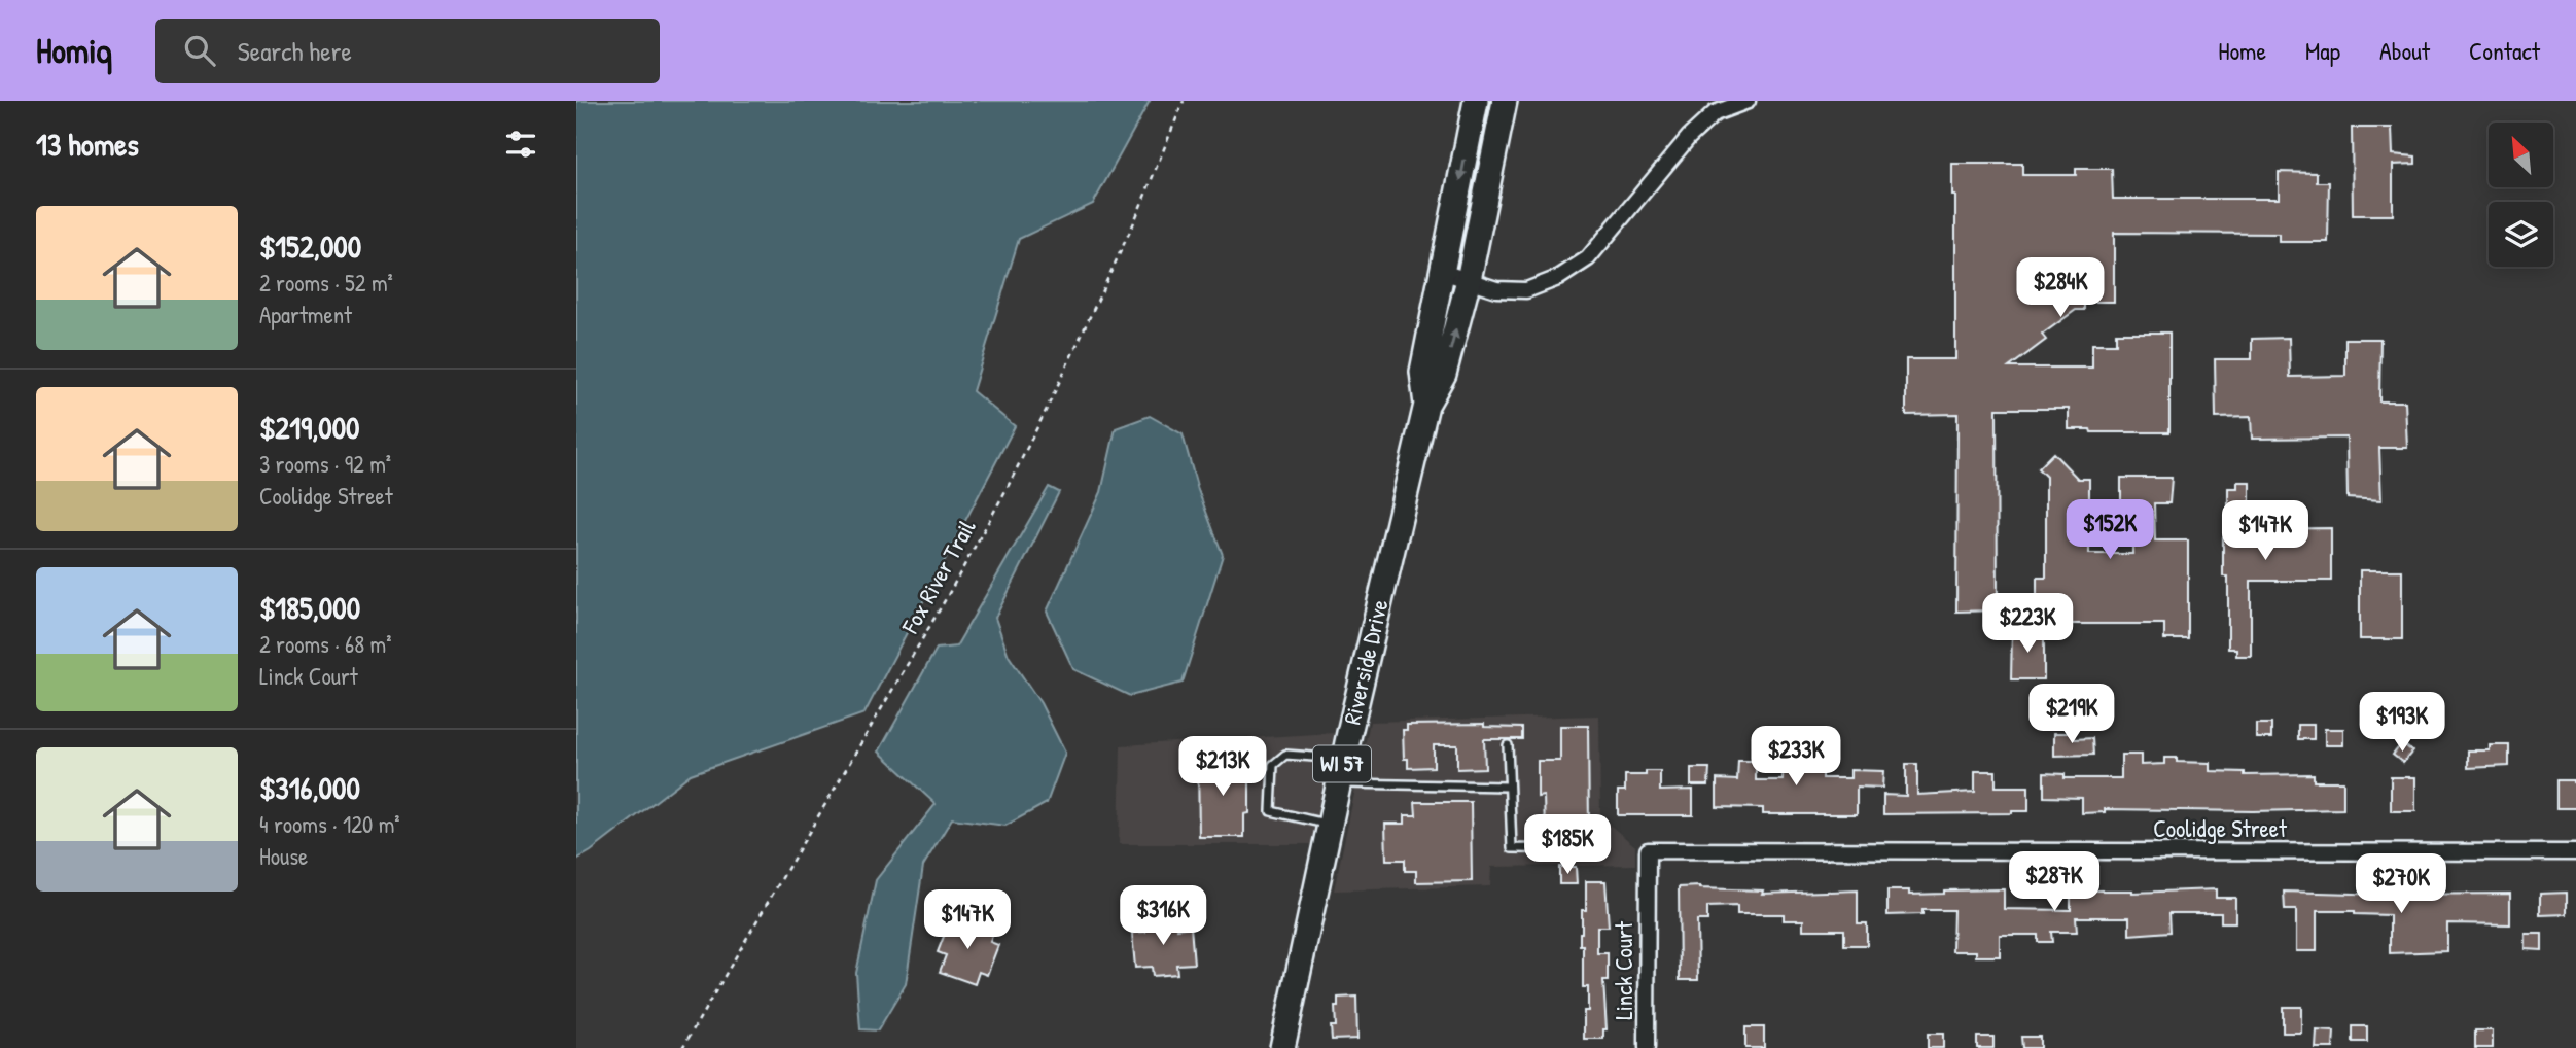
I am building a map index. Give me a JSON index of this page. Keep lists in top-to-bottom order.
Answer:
{
  "streets": {
    "main road": ["Riverside Drive", "WI 57"],
    "street": ["Coolidge Street", "Linck Court"],
    "path": ["Fox River Trail"]
  },
  "crossings": [
    ["Coolidge Street", "Linck Court"]
  ],
  "north": "top left",
  "page": {
    "header": "Homiq",
    "search": "Search here",
    "nav": [
      "Home",
      "Map",
      "About",
      "Contact"
    ],
    "heading": "13 homes",
    "list": [
      {
        "name": "$152,000",
        "note": "2 rooms · 52 m² · Apartment"
      },
      {
        "name": "$219,000",
        "note": "3 rooms · 92 m² · Coolidge Street"
      },
      {
        "name": "$185,000",
        "note": "2 rooms · 68 m² · Linck Court"
      },
      {
        "name": "$316,000",
        "note": "4 rooms · 120 m² · House"
      }
    ],
    "price": [
      "$284K",
      "$152K",
      "$147K",
      "$223K",
      "$219K",
      "$193K",
      "$233K",
      "$213K",
      "$185K",
      "$287K",
      "$270K",
      "$316K",
      "$147K"
    ]
  }
}
